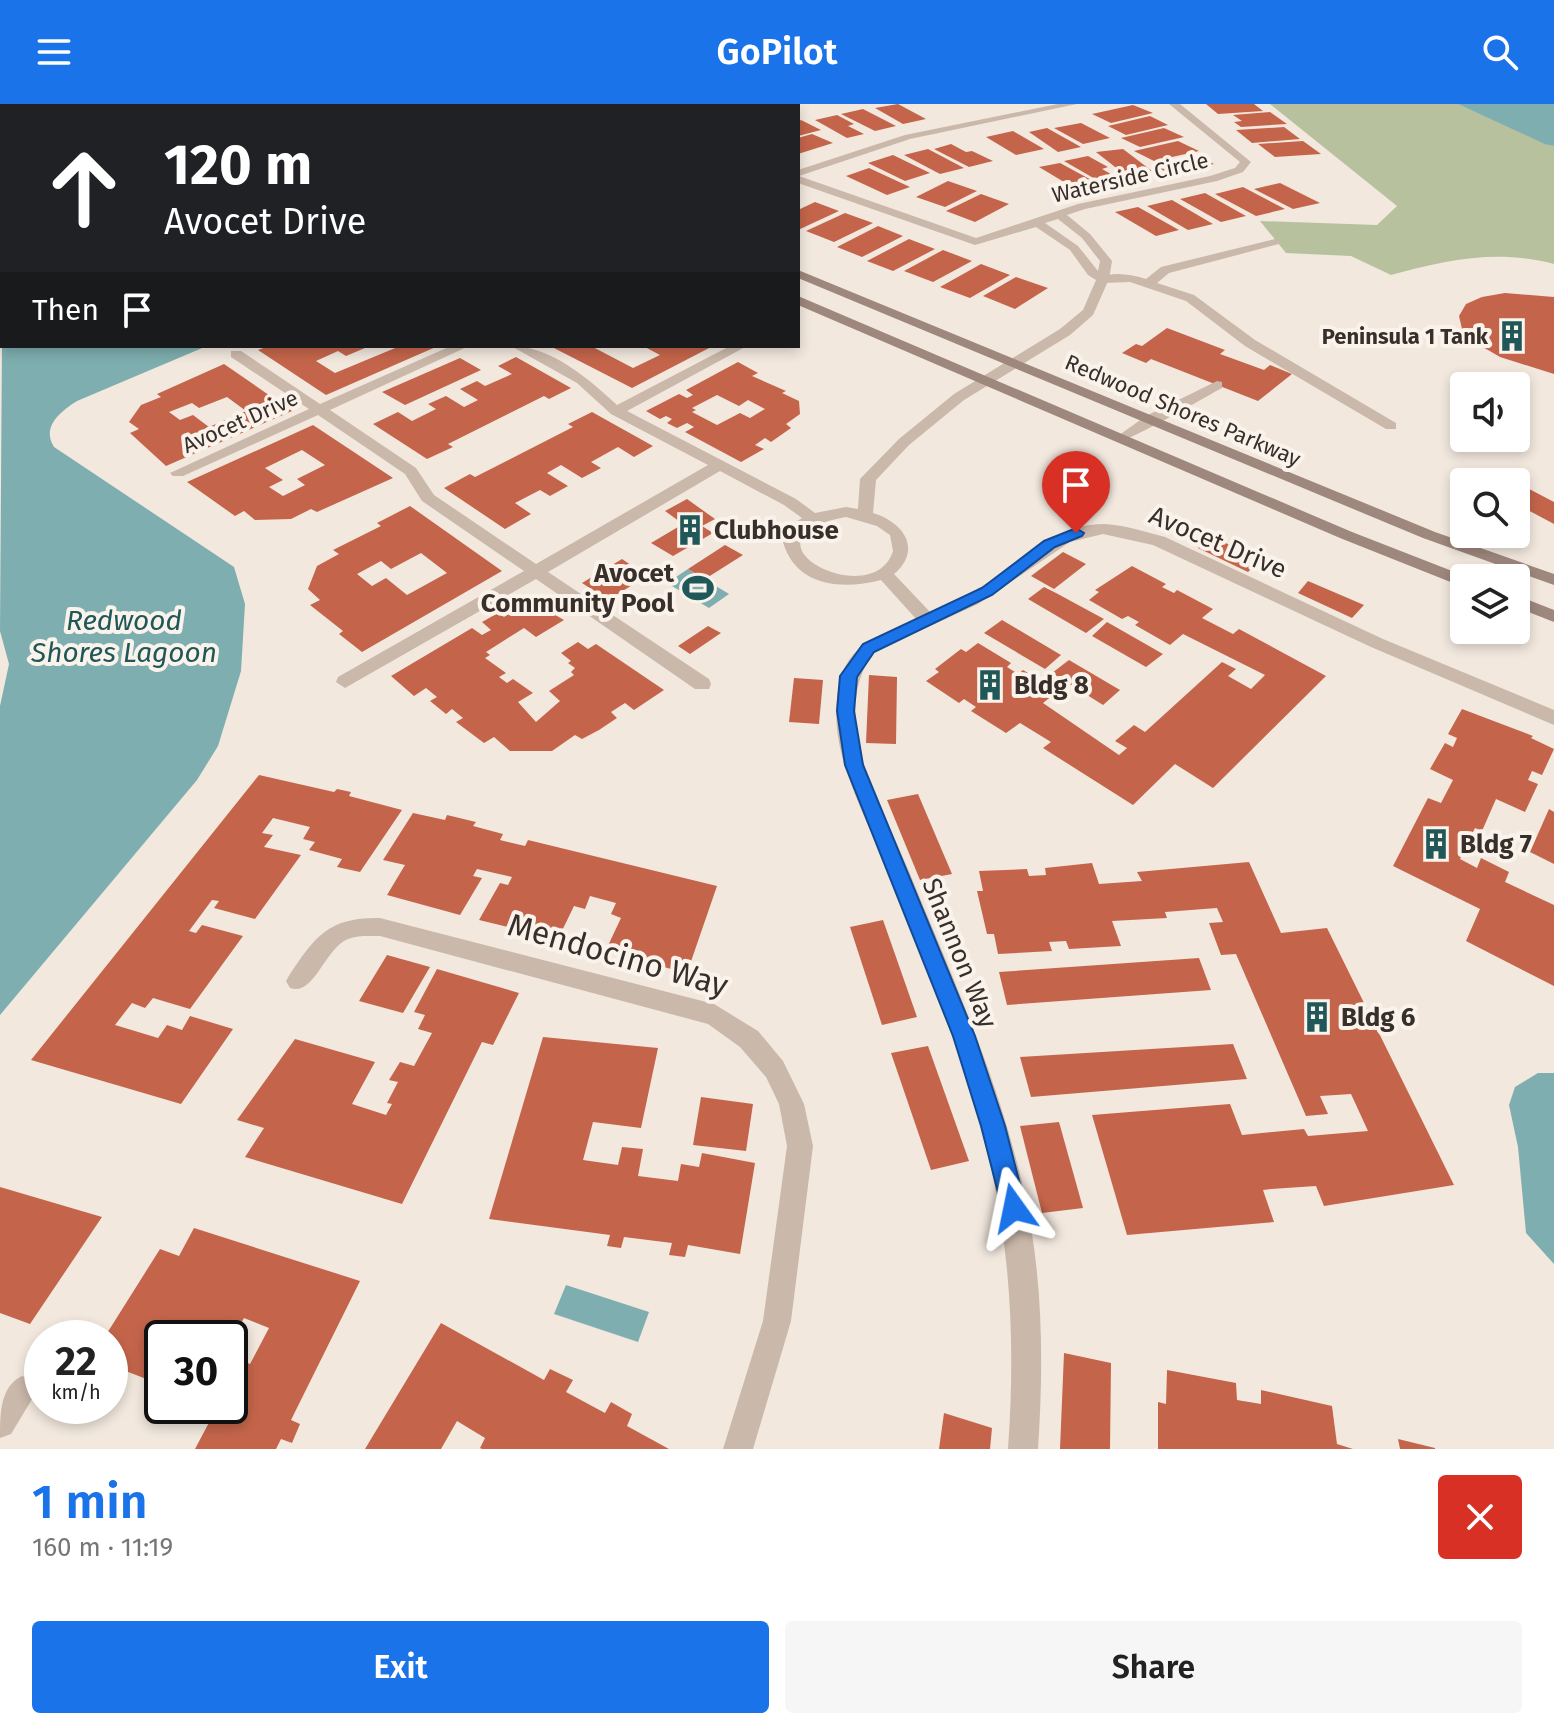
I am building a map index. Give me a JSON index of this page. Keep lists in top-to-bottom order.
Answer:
{
  "streets": {
    "main road": ["Redwood Shores Parkway"],
    "street": [
      "Waterside Circle",
      "Avocet Drive",
      "Shannon Way",
      "Mendocino Way"
    ]
  },
  "crossings": [
    ["Avocet Drive", "Shannon Way"]
  ],
  "water": ["Redwood Shores Lagoon"],
  "places": {
    "building": [
      "Peninsula 1 Tank",
      "Clubhouse",
      "Bldg 8",
      "Bldg 7",
      "Bldg 6"
    ],
    "sports": ["Avocet Community Pool"]
  },
  "page": {
    "header": "GoPilot",
    "turn": ["120 m", "Avocet Drive"],
    "then": "Then",
    "speed": "22 km/h",
    "limit": "30",
    "heading": ["1 min", "160 m · 11:19"],
    "buttons": ["Exit", "Share"]
  }
}
